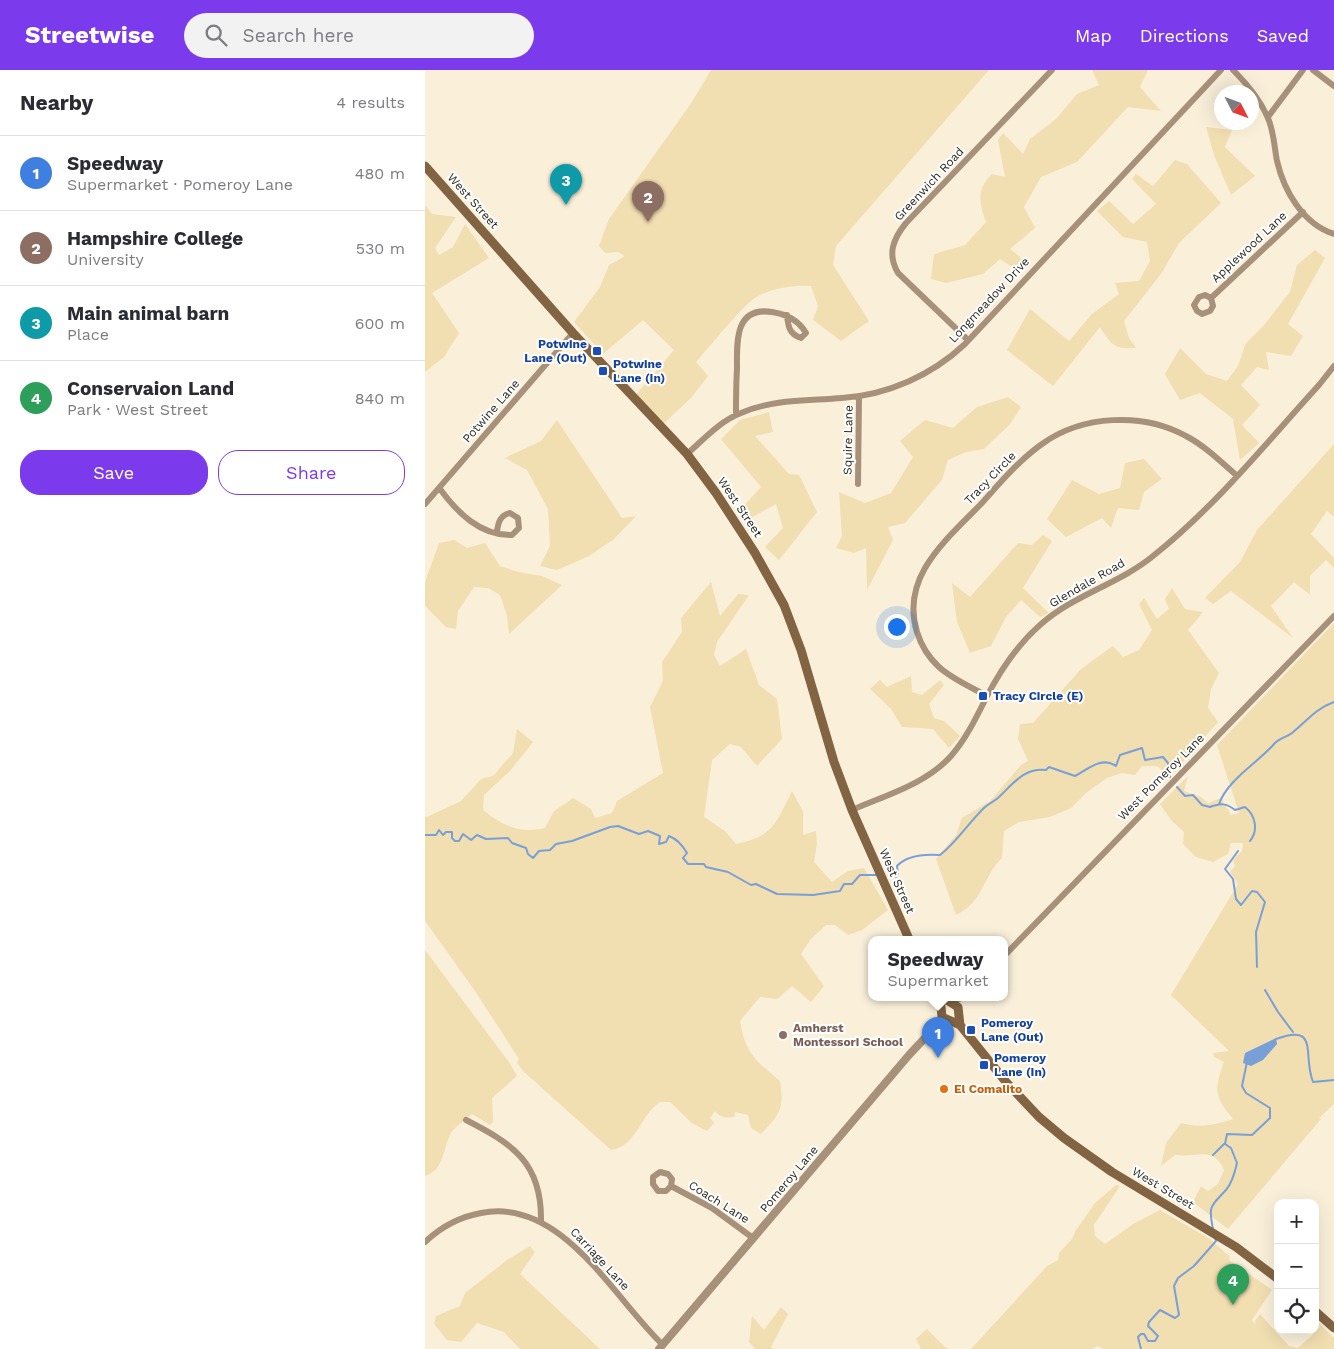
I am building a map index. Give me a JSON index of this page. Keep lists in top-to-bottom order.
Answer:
{
  "streets": {
    "main road": ["West Street"],
    "street": [
      "Greenwich Road",
      "Applewood Lane",
      "Longmeadow Drive",
      "Potwine Lane",
      "Squire Lane",
      "Tracy Circle",
      "Glendale Road",
      "West Pomeroy Lane",
      "Pomeroy Lane",
      "Coach Lane",
      "Carriage Lane"
    ]
  },
  "crossings": [
    ["Greenwich Road", "Longmeadow Drive"],
    ["West Street", "Longmeadow Drive"],
    ["West Street", "Potwine Lane"],
    ["West Street", "Glendale Road"],
    ["Longmeadow Drive", "Squire Lane"],
    ["Tracy Circle", "Glendale Road"],
    ["Pomeroy Lane", "Coach Lane"],
    ["Pomeroy Lane", "Carriage Lane"]
  ],
  "places": {
    "transit": [
      "Potwine Lane (Out)",
      "Potwine Lane (In)",
      "Tracy Circle (E)",
      "Pomeroy Lane (Out)",
      "Pomeroy Lane (In)"
    ],
    "other": ["Amherst Montessori School", "El Comalito"]
  },
  "north": "bottom right",
  "page": {
    "header": "Streetwise",
    "search": "Search here",
    "nav": ["Map", "Directions", "Saved"],
    "heading": ["Nearby", "4 results"],
    "list": [
      {
        "mark": "1",
        "name": "Speedway",
        "note": "Supermarket · Pomeroy Lane",
        "value": "480 m"
      },
      {
        "mark": "2",
        "name": "Hampshire College",
        "note": "University",
        "value": "530 m"
      },
      {
        "mark": "3",
        "name": "Main animal barn",
        "note": "Place",
        "value": "600 m"
      },
      {
        "mark": "4",
        "name": "Conservaion Land",
        "note": "Park · West Street",
        "value": "840 m"
      }
    ],
    "pins": [
      "3",
      "2",
      "1",
      "4"
    ],
    "buttons": ["Save", "Share"],
    "popup": ["Speedway", "Supermarket"],
    "map_buttons": ["+", "−"]
  }
}
